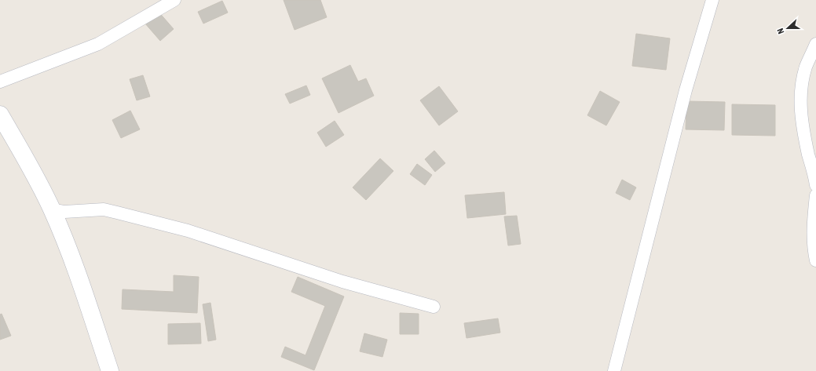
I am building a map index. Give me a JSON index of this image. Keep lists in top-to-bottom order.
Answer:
{
  "north": "left"
}
